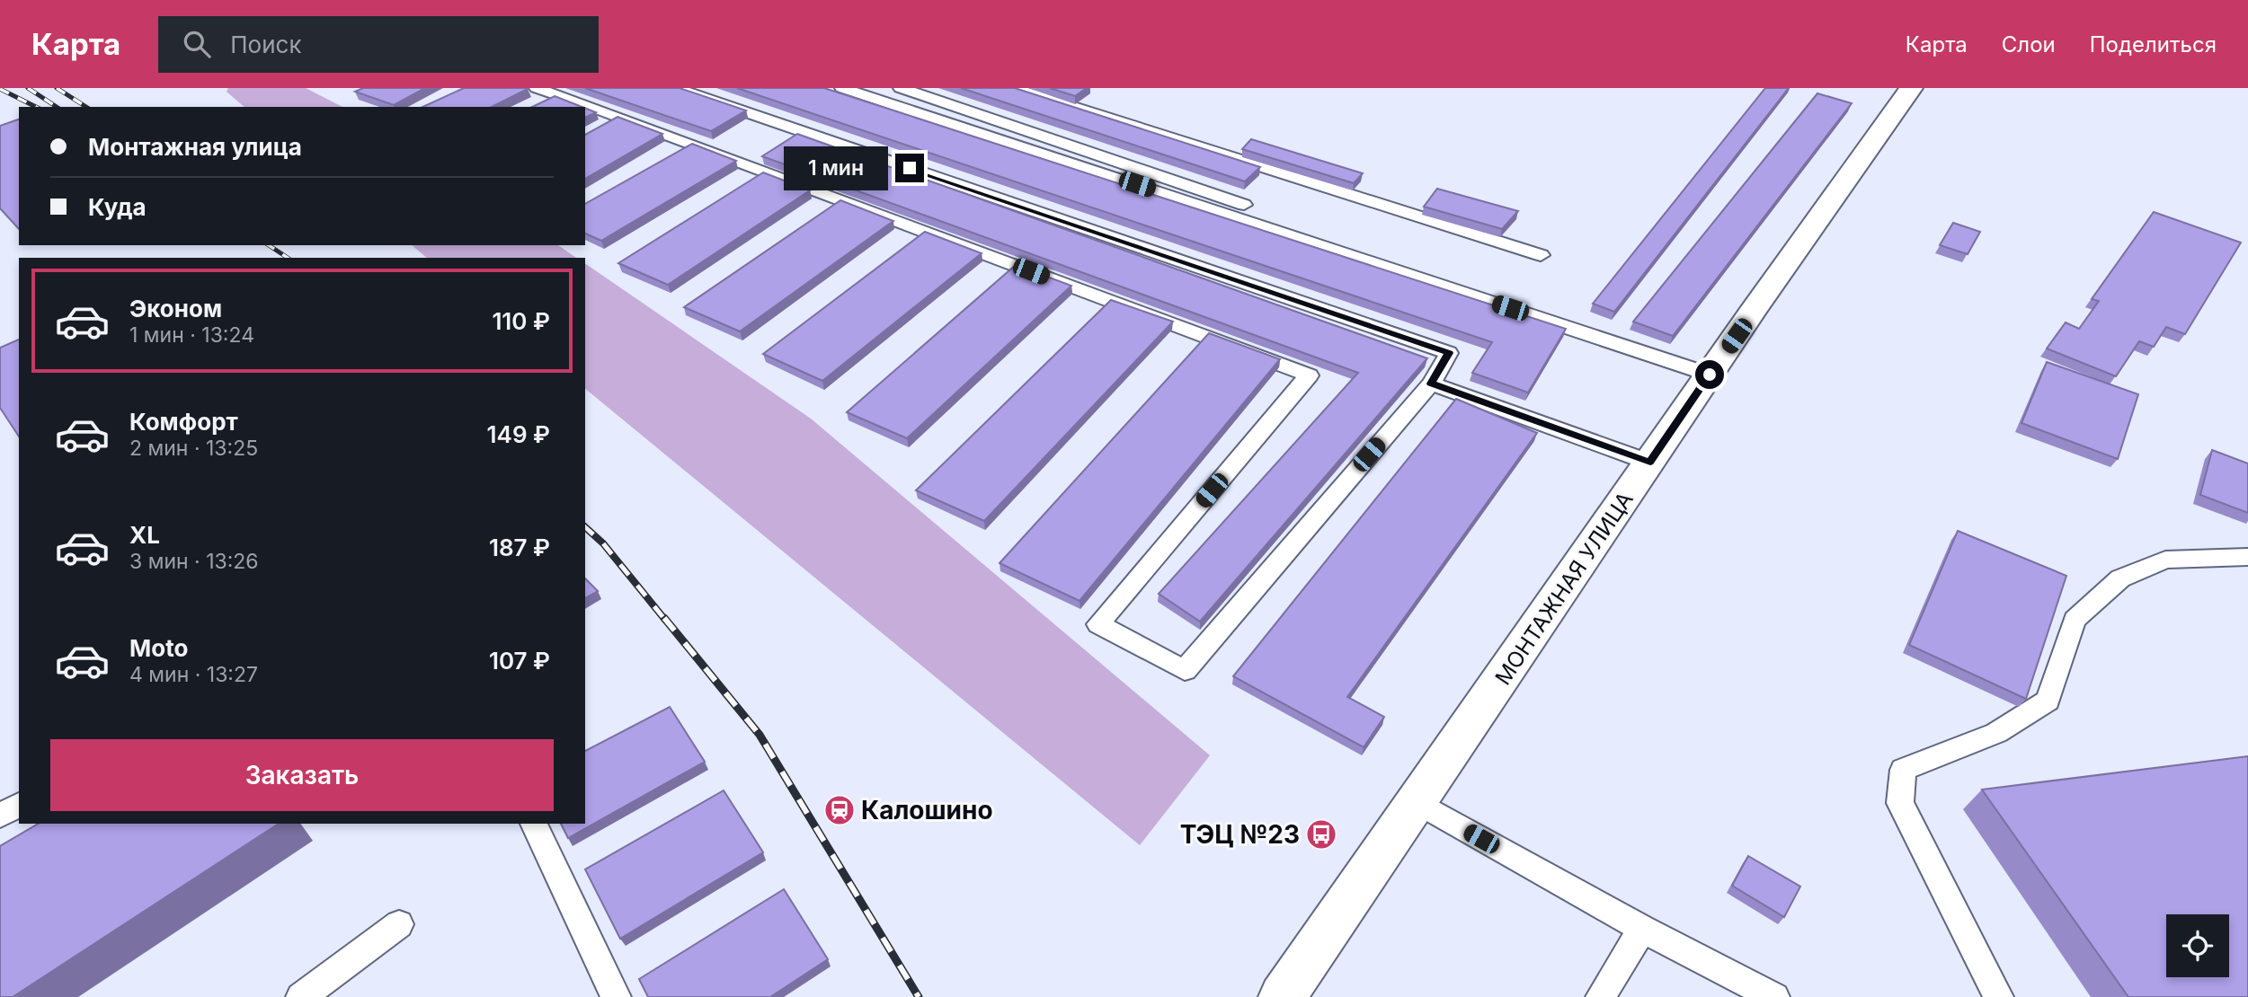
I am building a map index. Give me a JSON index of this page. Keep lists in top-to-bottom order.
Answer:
{
  "streets": {
    "main road": ["МОНТАЖНАЯ УЛИЦА"]
  },
  "places": {
    "station": ["Калошино"],
    "bus stop": ["ТЭЦ №23"]
  },
  "page": {
    "header": "Карта",
    "search": "Поиск",
    "nav": ["Карта", "Слои", "Поделиться"],
    "banner": ["Монтажная улица", "Куда"],
    "bubble": "1 мин",
    "list": [
      {
        "name": "Эконом",
        "note": "1 мин · 13:24",
        "value": "110 ₽"
      },
      {
        "name": "Комфорт",
        "note": "2 мин · 13:25",
        "value": "149 ₽"
      },
      {
        "name": "XL",
        "note": "3 мин · 13:26",
        "value": "187 ₽"
      },
      {
        "name": "Moto",
        "note": "4 мин · 13:27",
        "value": "107 ₽"
      }
    ],
    "buttons": "Заказать"
  }
}
